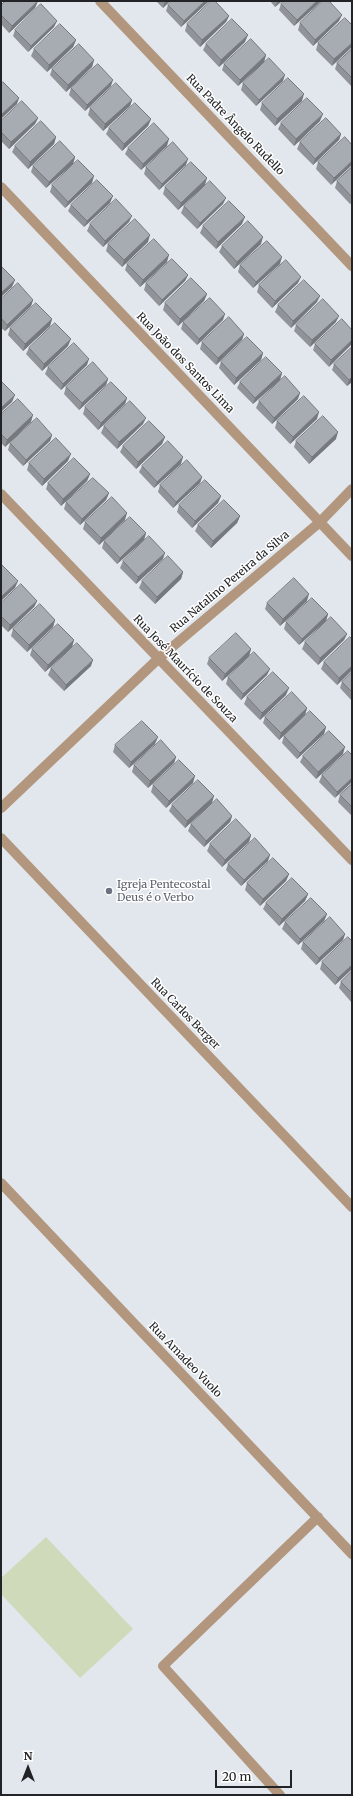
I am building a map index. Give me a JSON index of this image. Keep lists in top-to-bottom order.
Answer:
{
  "streets": {
    "street": [
      "Rua Padre Ângelo Rudello",
      "Rua João dos Santos Lima",
      "Rua Natalino Pereira da Silva",
      "Rua José Maurício de Souza",
      "Rua Carlos Berger",
      "Rua Amadeo Vuolo"
    ]
  },
  "crossings": [
    ["Rua João dos Santos Lima", "Rua Natalino Pereira da Silva"],
    ["Rua Natalino Pereira da Silva", "Rua José Maurício de Souza"]
  ],
  "places": ["Igreja Pentecostal Deus é o Verbo"],
  "scale_bar": "20 m",
  "north": "top"
}
